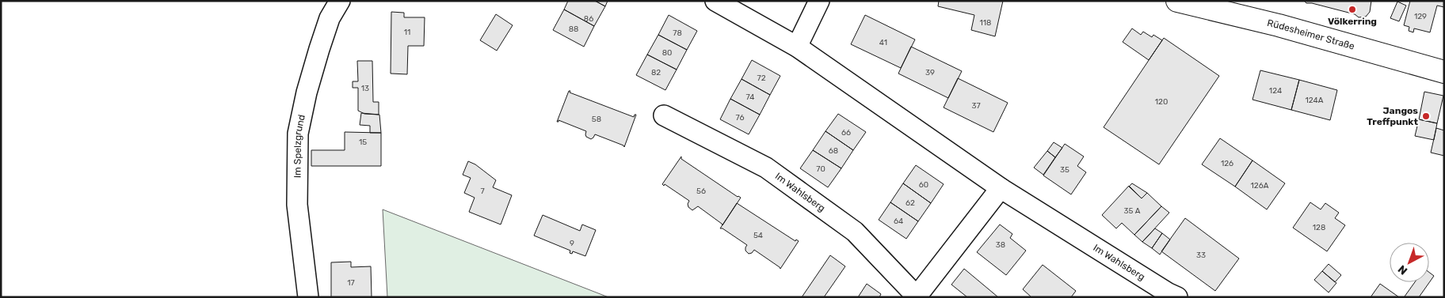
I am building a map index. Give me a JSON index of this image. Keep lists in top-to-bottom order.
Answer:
{
  "streets": {
    "street": ["Rüdesheimer Straße", "Im Spelzgrund", "Im Wahlsberg"]
  },
  "places": ["Völkerring", "Jangos Treffpunkt"],
  "house_numbers": [
    "129",
    "86",
    "118",
    "88",
    "11",
    "78",
    "41",
    "80",
    "82",
    "39",
    "72",
    "13",
    "124",
    "74",
    "124A",
    "120",
    "37",
    "76",
    "58",
    "66",
    "15",
    "68",
    "126",
    "70",
    "35",
    "60",
    "126A",
    "7",
    "56",
    "62",
    "35 A",
    "64",
    "128",
    "54",
    "9",
    "38",
    "33",
    "17"
  ],
  "north": "bottom left"
}
